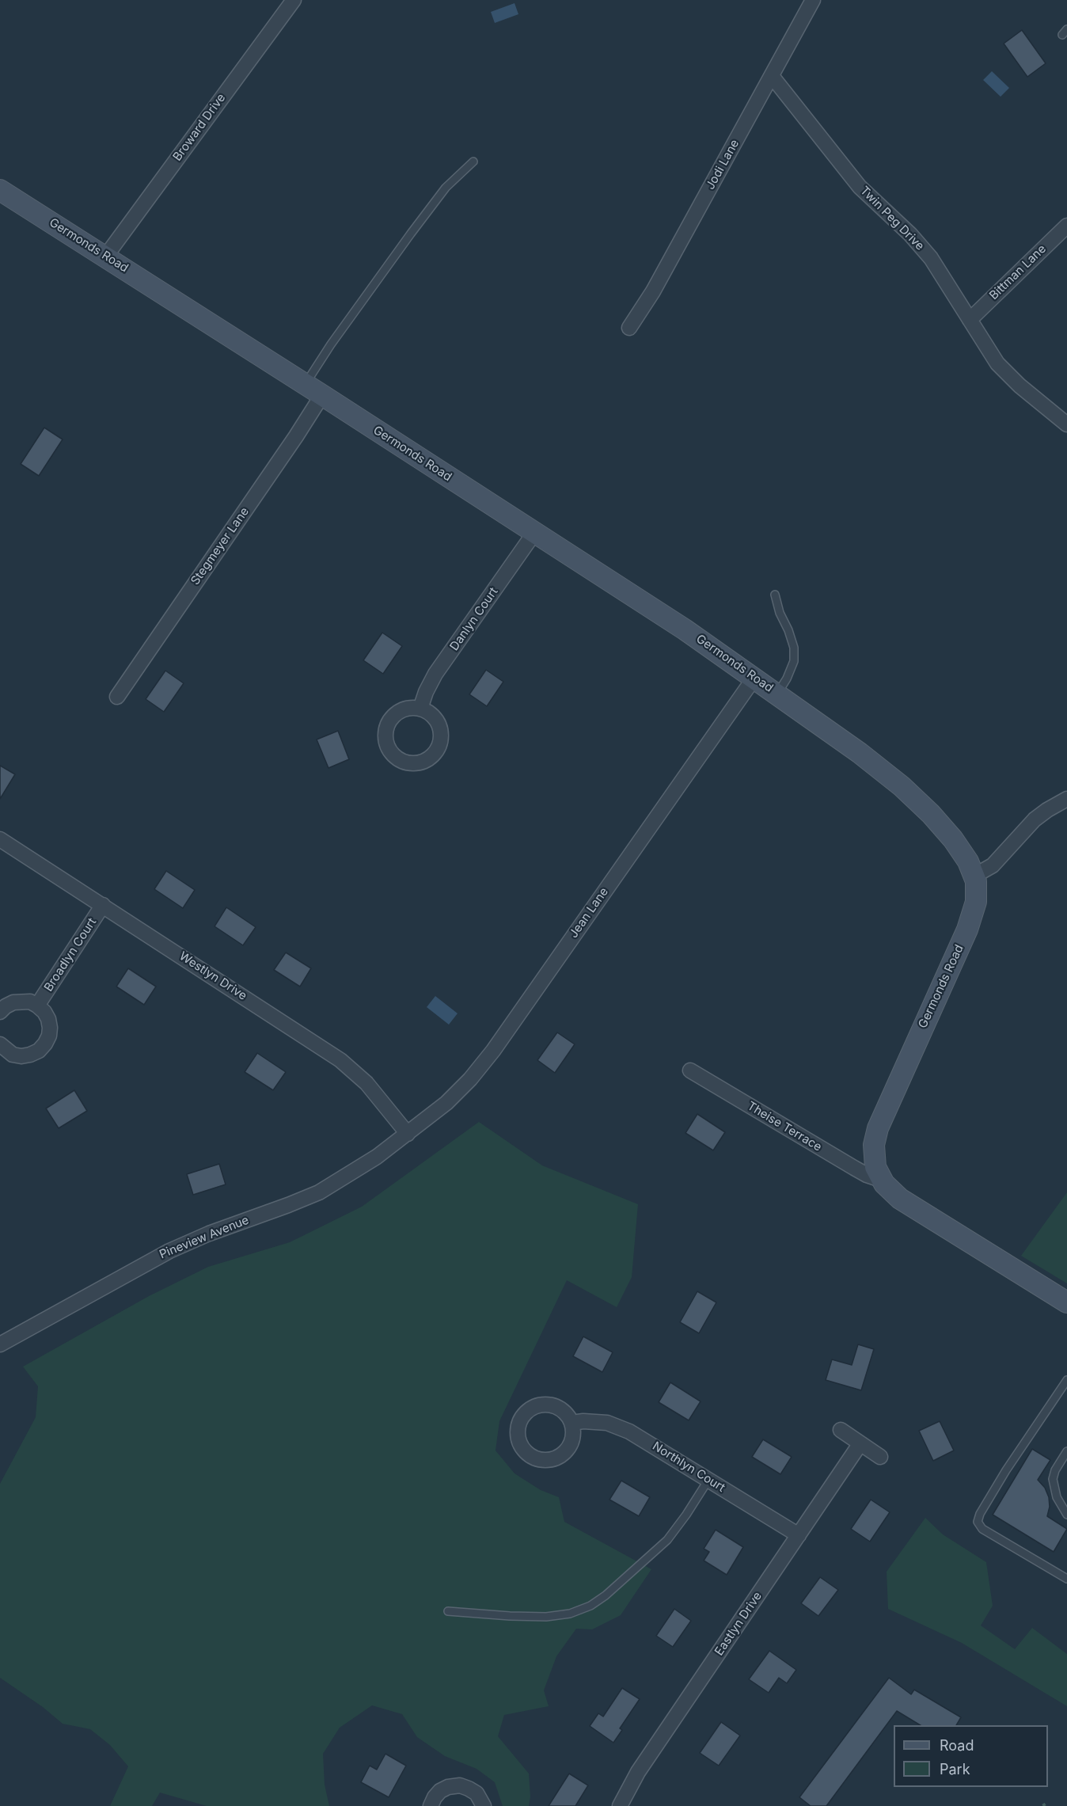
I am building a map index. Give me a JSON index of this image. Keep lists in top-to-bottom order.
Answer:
{
  "streets": {
    "street": [
      "Broward Drive",
      "Jodi Lane",
      "Twin Peg Drive",
      "Germonds Road",
      "Bittman Lane",
      "Stegmeyer Lane",
      "Danlyn Court",
      "Jean Lane",
      "Broadlyn Court",
      "Westlyn Drive",
      "Theise Terrace",
      "Pineview Avenue",
      "Northlyn Court",
      "Eastlyn Drive"
    ]
  },
  "crossings": [
    ["Broward Drive", "Germonds Road"],
    ["Jodi Lane", "Twin Peg Drive"],
    ["Twin Peg Drive", "Bittman Lane"],
    ["Germonds Road", "Stegmeyer Lane"],
    ["Germonds Road", "Danlyn Court"],
    ["Germonds Road", "Jean Lane"],
    ["Germonds Road", "Theise Terrace"],
    ["Jean Lane", "Westlyn Drive"],
    ["Jean Lane", "Pineview Avenue"],
    ["Broadlyn Court", "Westlyn Drive"],
    ["Westlyn Drive", "Pineview Avenue"],
    ["Northlyn Court", "Eastlyn Drive"]
  ],
  "legend": ["Road", "Park"]
}
